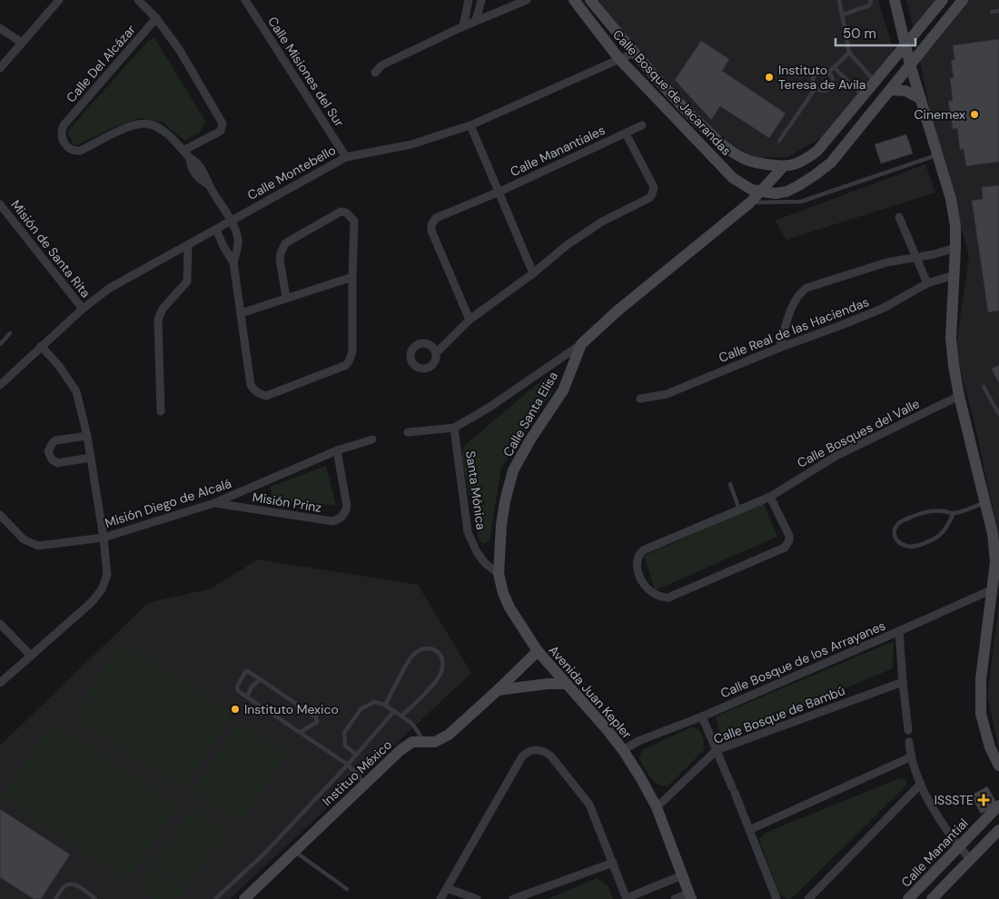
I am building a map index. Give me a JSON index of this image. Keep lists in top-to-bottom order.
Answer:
{
  "streets": {
    "street": [
      "Calle Del Alcázar",
      "Calle Misiones del Sur",
      "Calle Bosque de Jacarandas",
      "Calle Manantiales",
      "Calle Montebello",
      "Misión de Santa Rita",
      "Calle Real de las Haciendas",
      "Calle Santa Elisa",
      "Calle Bosques del Valle",
      "Santa Mónica",
      "Misión Prinz",
      "Misión Diego de Alcalá",
      "Calle Bosque de los Arrayanes",
      "Avenida Juan Kepler",
      "Calle Bosque de Bambú",
      "Instituo México",
      "Calle Manantial"
    ]
  },
  "crossings": [
    ["Calle Misiones del Sur", "Calle Montebello"],
    ["Calle Bosque de Jacarandas", "Calle Montebello"],
    ["Calle Manantiales", "Calle Montebello"],
    ["Calle Montebello", "Misión de Santa Rita"],
    ["Calle Santa Elisa", "Santa Mónica"],
    ["Calle Santa Elisa", "Avenida Juan Kepler"],
    ["Calle Santa Elisa", "Instituo México"],
    ["Misión Prinz", "Misión Diego de Alcalá"],
    ["Calle Bosque de los Arrayanes", "Avenida Juan Kepler"],
    ["Avenida Juan Kepler", "Calle Bosque de Bambú"],
    ["Avenida Juan Kepler", "Instituo México"]
  ],
  "places": {
    "other": ["Instituto Teresa de Avila", "Cinemex", "Instituto Mexico"],
    "health": ["ISSSTE"]
  },
  "scale_bar": "50 m"
}
